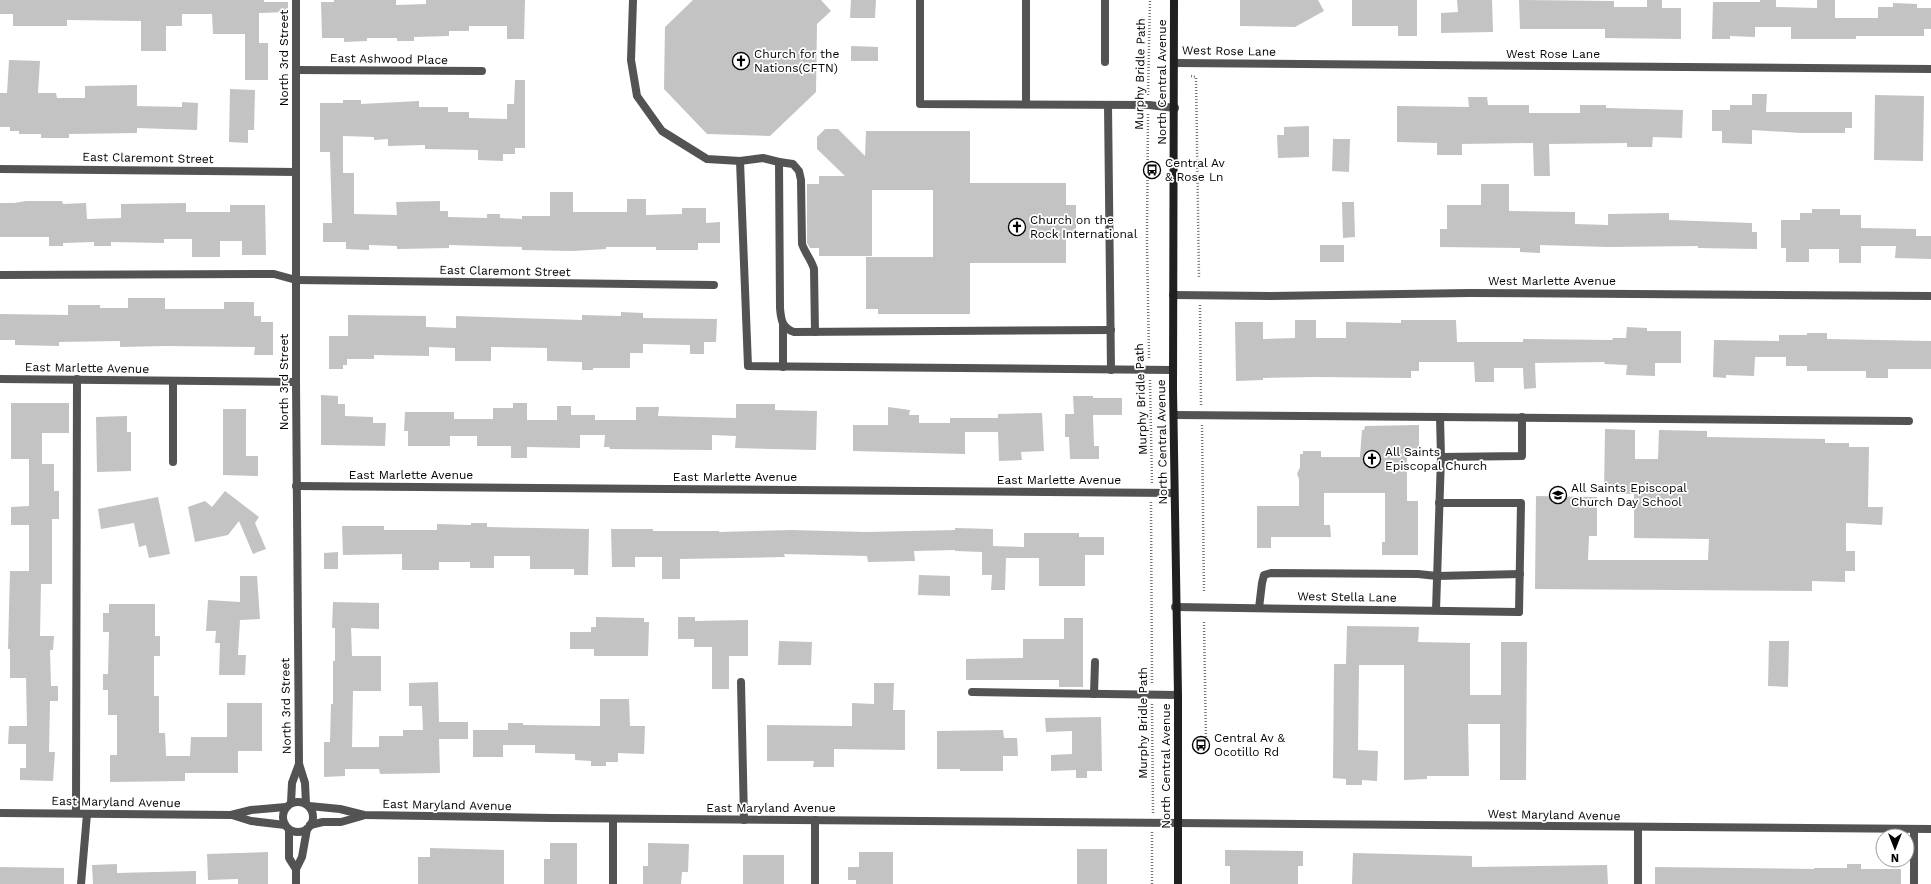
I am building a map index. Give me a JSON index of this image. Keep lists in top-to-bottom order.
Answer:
{
  "streets": {
    "main road": ["North Central Avenue"],
    "street": [
      "West Rose Lane",
      "North 3rd Street",
      "East Ashwood Place",
      "East Claremont Street",
      "West Marlette Avenue",
      "East Marlette Avenue",
      "West Stella Lane",
      "East Maryland Avenue",
      "West Maryland Avenue"
    ],
    "path": ["Murphy Bridle Path"]
  },
  "crossings": [
    ["West Rose Lane", "North Central Avenue"],
    ["North 3rd Street", "East Ashwood Place"],
    ["North 3rd Street", "East Claremont Street"],
    ["North 3rd Street", "East Marlette Avenue"],
    ["North 3rd Street", "East Maryland Avenue"],
    ["Murphy Bridle Path", "East Marlette Avenue"],
    ["North Central Avenue", "West Marlette Avenue"],
    ["North Central Avenue", "East Marlette Avenue"],
    ["North Central Avenue", "West Stella Lane"],
    ["North Central Avenue", "East Maryland Avenue"],
    ["North Central Avenue", "West Maryland Avenue"],
    ["East Maryland Avenue", "West Maryland Avenue"]
  ],
  "places": {
    "church": ["Church for the Nations(CFTN)", "Church on the Rock International", "All Saints Episcopal Church"],
    "bus stop": ["Central Av & Rose Ln", "Central Av & Ocotillo Rd"],
    "school or university": ["All Saints Episcopal Church Day School"]
  },
  "north": "bottom"
}
